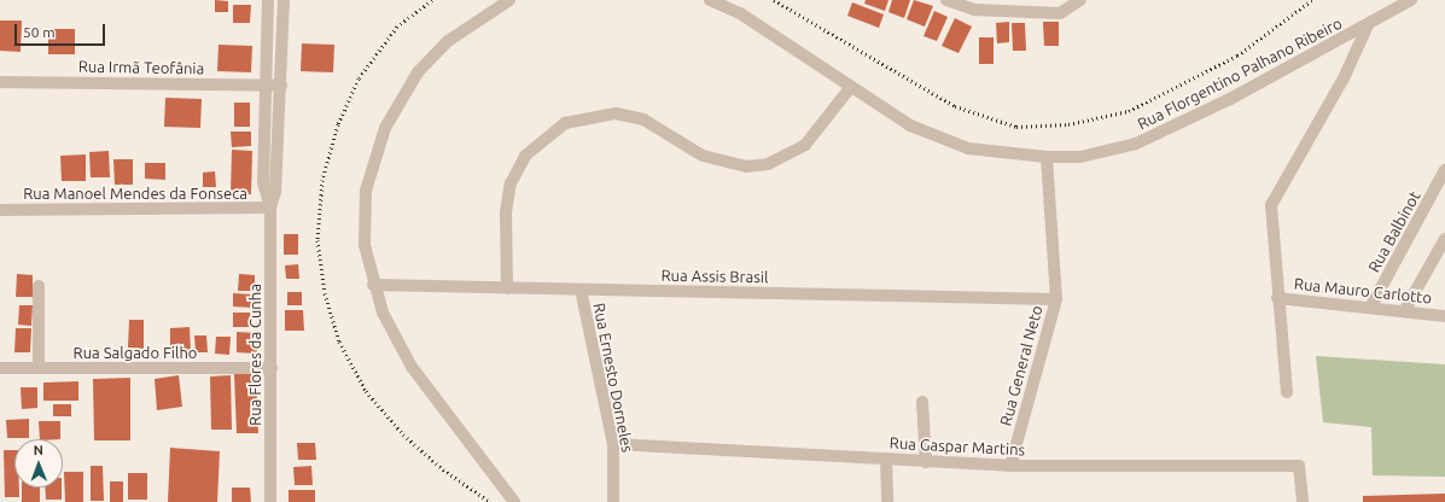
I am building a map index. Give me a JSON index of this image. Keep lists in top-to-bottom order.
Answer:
{
  "streets": {
    "street": [
      "Rua Irmã Teofânia",
      "Rua Florgentino Palhano Ribeiro",
      "Rua Manoel Mendes da Fonseca",
      "Rua Balbinot",
      "Rua Assis Brasil",
      "Rua Mauro Carlotto",
      "Rua Salgado Filho",
      "Rua Flores da Cunha",
      "Rua General Neto",
      "Rua Ernesto Dorneles",
      "Rua Gaspar Martins"
    ]
  },
  "crossings": [
    ["Rua Florgentino Palhano Ribeiro", "Rua General Neto"],
    ["Rua Manoel Mendes da Fonseca", "Rua Flores da Cunha"],
    ["Rua Balbinot", "Rua Mauro Carlotto"],
    ["Rua Assis Brasil", "Rua General Neto"],
    ["Rua Assis Brasil", "Rua Ernesto Dorneles"],
    ["Rua Salgado Filho", "Rua Flores da Cunha"],
    ["Rua General Neto", "Rua Gaspar Martins"],
    ["Rua Ernesto Dorneles", "Rua Gaspar Martins"]
  ],
  "scale_bar": "50 m",
  "north": "top"
}
